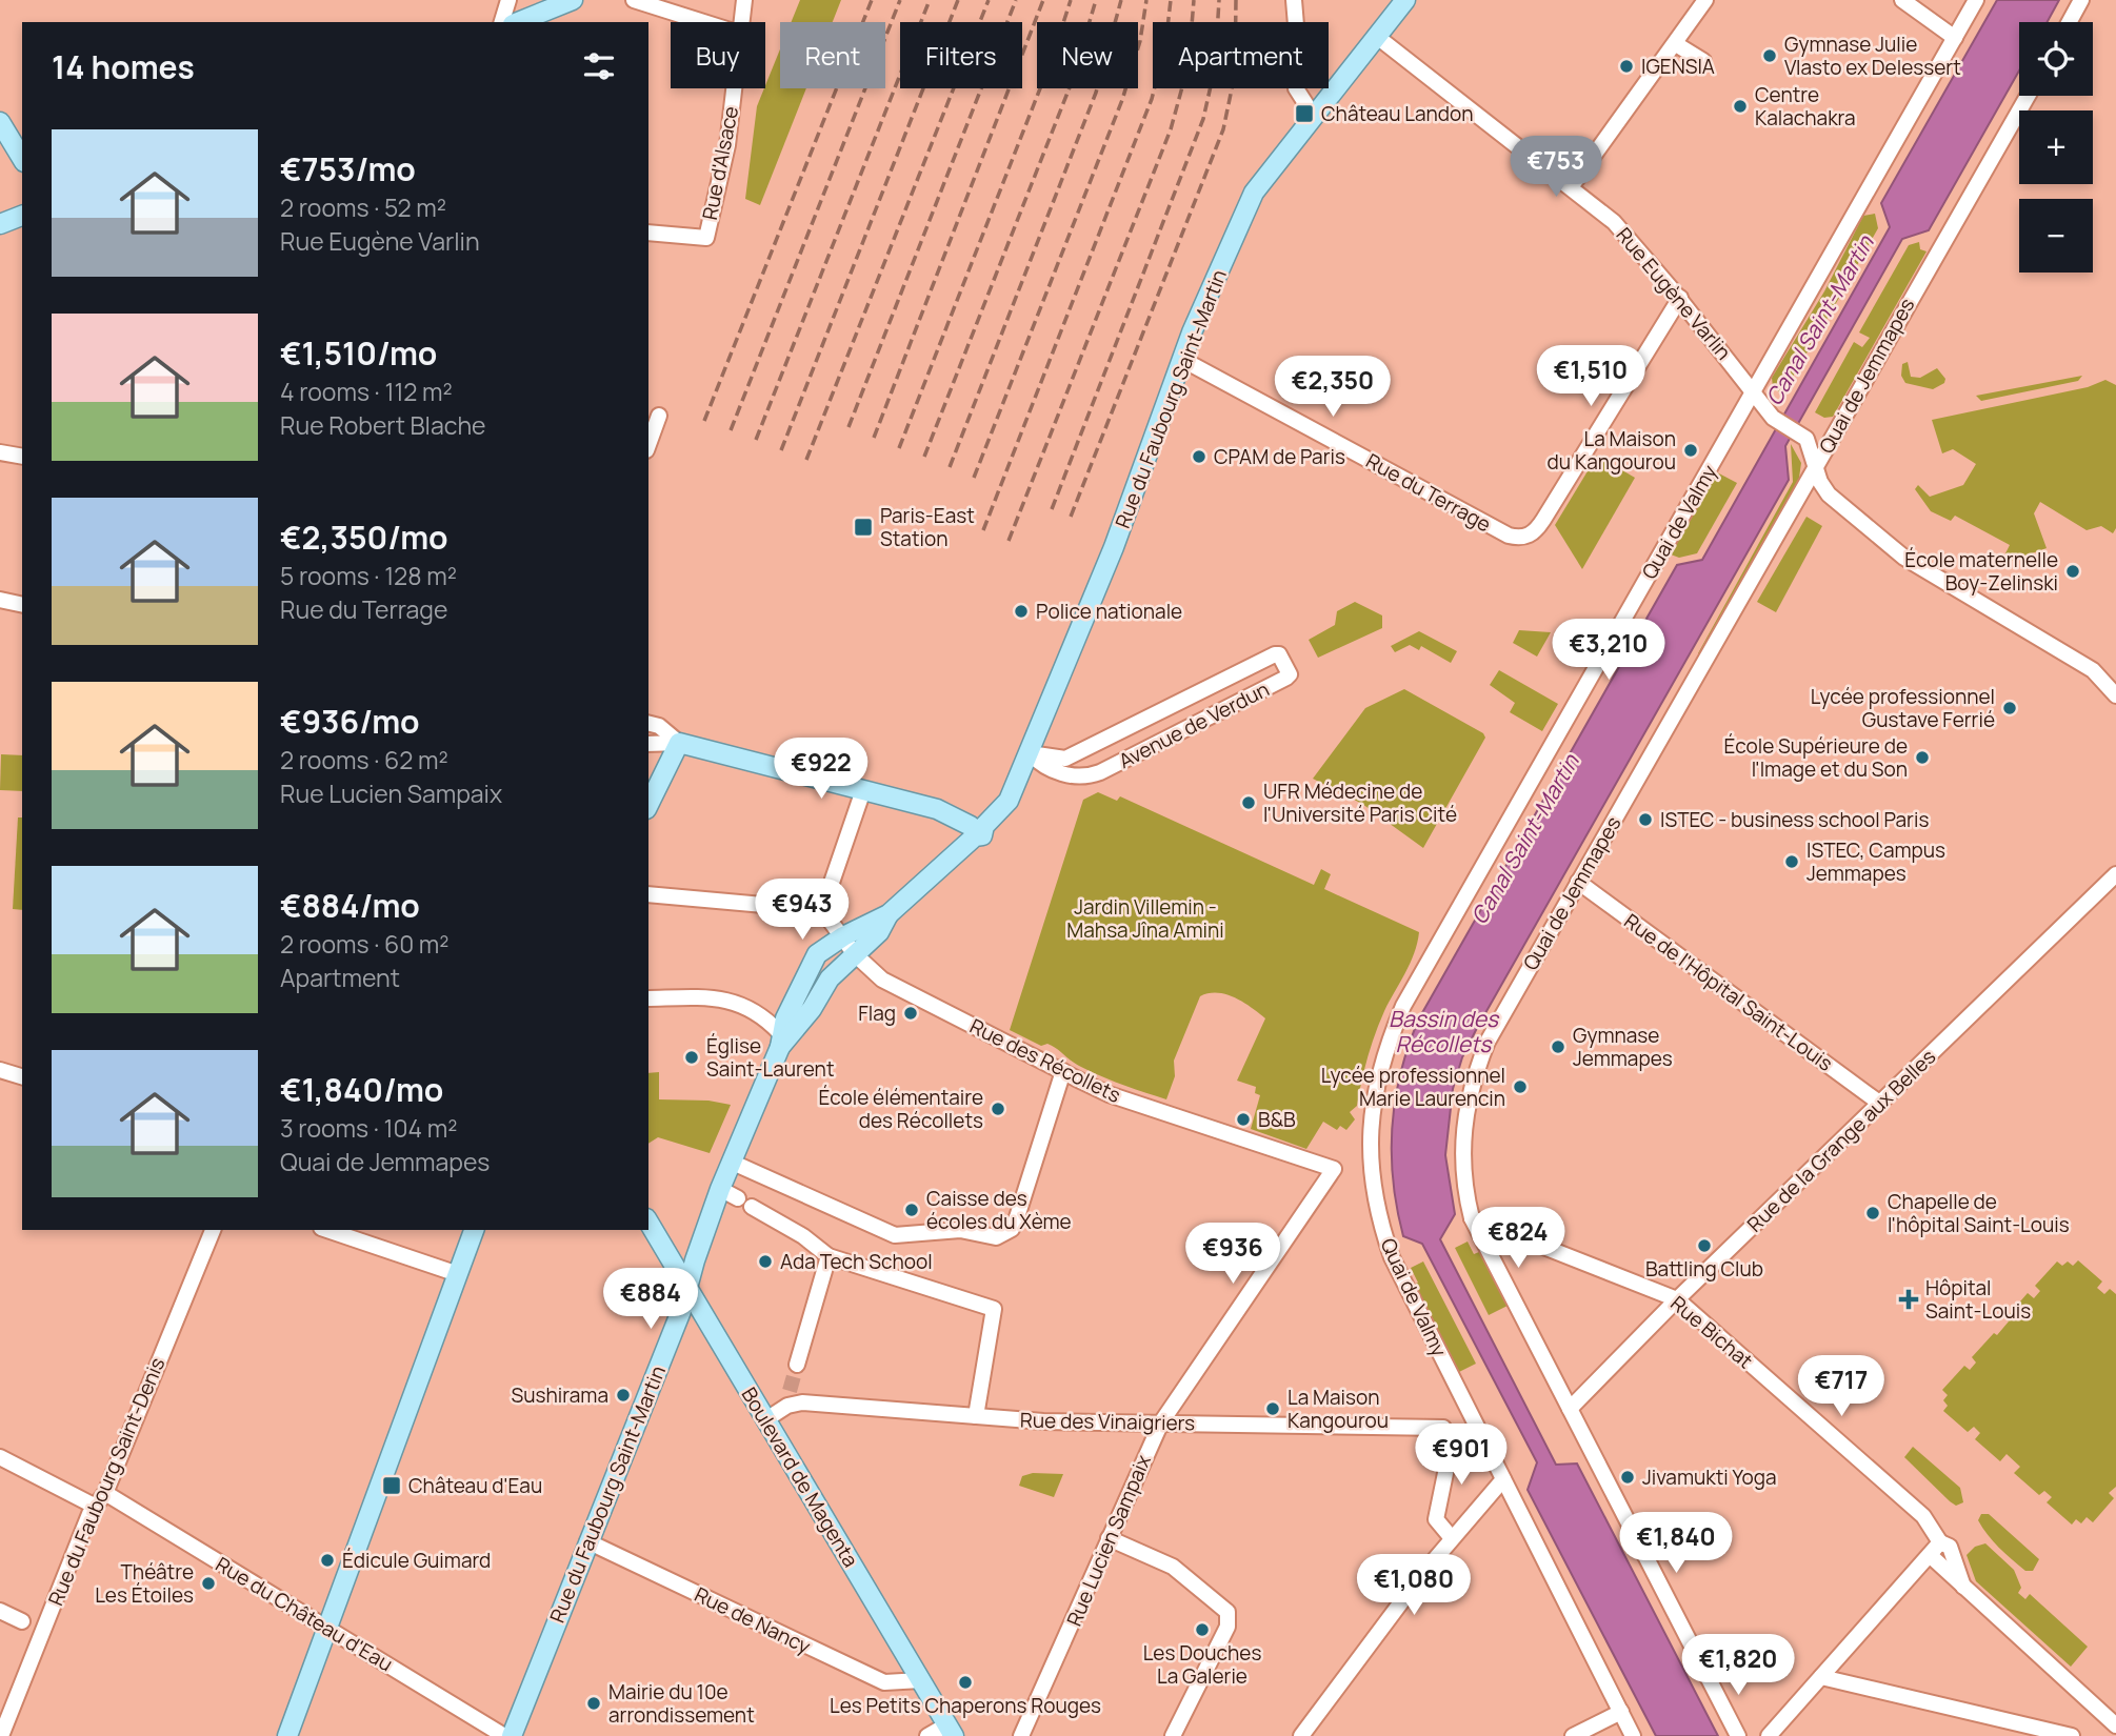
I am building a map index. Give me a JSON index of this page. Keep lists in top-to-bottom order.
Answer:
{
  "streets": {
    "main road": ["Rue du Faubourg Saint-Martin", "Boulevard de Magenta"],
    "street": [
      "Rue d'Alsace",
      "Rue Eugène Varlin",
      "Quai de Jemmapes",
      "Rue du Terrage",
      "Quai de Valmy",
      "Avenue de Verdun",
      "Rue de l'Hôpital Saint-Louis",
      "Rue des Récollets",
      "Rue de la Grange aux Belles",
      "Rue Bichat",
      "Rue des Vinaigriers",
      "Rue du Faubourg Saint-Denis",
      "Rue Lucien Sampaix",
      "Rue du Château d'Eau",
      "Rue de Nancy"
    ]
  },
  "crossings": [
    ["Rue Eugène Varlin", "Quai de Jemmapes"],
    ["Rue Eugène Varlin", "Rue du Faubourg Saint-Martin"],
    ["Rue Eugène Varlin", "Rue du Terrage"],
    ["Rue Eugène Varlin", "Quai de Valmy"],
    ["Quai de Jemmapes", "Rue de l'Hôpital Saint-Louis"],
    ["Quai de Jemmapes", "Rue de la Grange aux Belles"],
    ["Quai de Jemmapes", "Rue Bichat"],
    ["Rue du Faubourg Saint-Martin", "Rue du Terrage"],
    ["Rue du Faubourg Saint-Martin", "Avenue de Verdun"],
    ["Rue du Faubourg Saint-Martin", "Rue des Récollets"],
    ["Rue du Faubourg Saint-Martin", "Boulevard de Magenta"],
    ["Rue du Faubourg Saint-Martin", "Rue de Nancy"],
    ["Rue de l'Hôpital Saint-Louis", "Rue de la Grange aux Belles"],
    ["Rue des Récollets", "Rue Lucien Sampaix"],
    ["Rue de la Grange aux Belles", "Rue Bichat"],
    ["Rue des Vinaigriers", "Boulevard de Magenta"],
    ["Rue des Vinaigriers", "Rue Lucien Sampaix"],
    ["Boulevard de Magenta", "Rue de Nancy"],
    ["Rue du Faubourg Saint-Denis", "Rue du Château d'Eau"]
  ],
  "water": ["Canal Saint-Martin", "Bassin des Récollets"],
  "parks": ["Jardin Villemin - Mahsa Jîna Amini"],
  "places": {
    "other": [
      "Gymnase Julie Vlasto ex Delessert",
      "IGENSIA",
      "Centre Kalachakra",
      "La Maison du Kangourou",
      "CPAM de Paris",
      "École maternelle Boy-Zelinski",
      "Police nationale",
      "Lycée professionnel Gustave Ferrié",
      "École Supérieure de l'Image et du Son",
      "UFR Médecine de l'Université Paris Cité",
      "ISTEC - business school Paris",
      "ISTEC, Campus Jemmapes",
      "Flag",
      "Gymnase Jemmapes",
      "Église Saint-Laurent",
      "Lycée professionnel Marie Laurencin",
      "École élémentaire des Récollets",
      "B&B",
      "Caisse des écoles du Xème",
      "Chapelle de l'hôpital Saint-Louis",
      "Battling Club",
      "Ada Tech School",
      "Sushirama",
      "La Maison Kangourou",
      "Jivamukti Yoga",
      "Édicule Guimard",
      "Théâtre Les Étoiles",
      "Les Douches La Galerie",
      "Les Petits Chaperons Rouges",
      "Mairie du 10e arrondissement"
    ],
    "transit": ["Château Landon", "Paris-East Station", "Château d'Eau"],
    "health": ["Hôpital Saint-Louis"]
  },
  "page": {
    "map_buttons": ["+", "−"],
    "chip": [
      "Buy",
      "Rent",
      "Filters",
      "New",
      "Apartment"
    ],
    "heading": "14 homes",
    "list": [
      {
        "name": "€753/mo",
        "note": "2 rooms · 52 m² · Rue Eugène Varlin"
      },
      {
        "name": "€1,510/mo",
        "note": "4 rooms · 112 m² · Rue Robert Blache"
      },
      {
        "name": "€2,350/mo",
        "note": "5 rooms · 128 m² · Rue du Terrage"
      },
      {
        "name": "€936/mo",
        "note": "2 rooms · 62 m² · Rue Lucien Sampaix"
      },
      {
        "name": "€884/mo",
        "note": "2 rooms · 60 m² · Apartment"
      },
      {
        "name": "€1,840/mo",
        "note": "3 rooms · 104 m² · Quai de Jemmapes"
      }
    ],
    "price": [
      "€753",
      "€1,510",
      "€2,350",
      "€3,210",
      "€922",
      "€943",
      "€824",
      "€936",
      "€884",
      "€717",
      "€901",
      "€1,840",
      "€1,080",
      "€1,820"
    ]
  }
}
